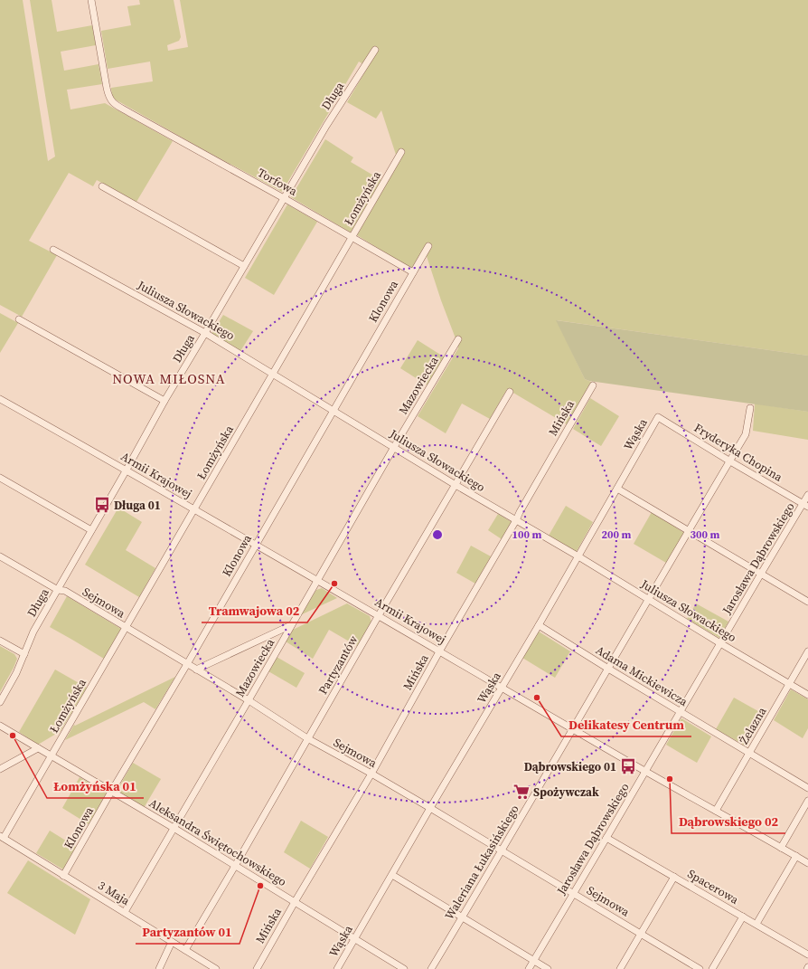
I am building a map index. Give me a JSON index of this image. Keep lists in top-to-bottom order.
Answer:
{
  "streets": {
    "street": [
      "Długa",
      "Torfowa",
      "Łomżyńska",
      "Klonowa",
      "Juliusza Słowackiego",
      "Mazowiecka",
      "Mińska",
      "Wąska",
      "Fryderyka Chopina",
      "Armii Krajowej",
      "Jarosława Dąbrowskiego",
      "Sejmowa",
      "Partyzantów",
      "Adama Mickiewicza",
      "Żelazna",
      "Aleksandra Świętochowskiego",
      "Waleriana Łukasińskiego",
      "Spacerowa",
      "3 Maja"
    ]
  },
  "crossings": [
    ["Długa", "Torfowa"],
    ["Długa", "Juliusza Słowackiego"],
    ["Długa", "Armii Krajowej"],
    ["Długa", "Sejmowa"],
    ["Torfowa", "Łomżyńska"],
    ["Torfowa", "Klonowa"],
    ["Łomżyńska", "Juliusza Słowackiego"],
    ["Łomżyńska", "Armii Krajowej"],
    ["Łomżyńska", "Sejmowa"],
    ["Łomżyńska", "Aleksandra Świętochowskiego"],
    ["Łomżyńska", "3 Maja"],
    ["Klonowa", "Juliusza Słowackiego"],
    ["Klonowa", "Armii Krajowej"],
    ["Klonowa", "Sejmowa"],
    ["Klonowa", "Aleksandra Świętochowskiego"],
    ["Klonowa", "3 Maja"],
    ["Juliusza Słowackiego", "Mazowiecka"],
    ["Juliusza Słowackiego", "Mińska"],
    ["Juliusza Słowackiego", "Wąska"],
    ["Juliusza Słowackiego", "Jarosława Dąbrowskiego"],
    ["Juliusza Słowackiego", "Partyzantów"],
    ["Juliusza Słowackiego", "Żelazna"],
    ["Juliusza Słowackiego", "Waleriana Łukasińskiego"],
    ["Mazowiecka", "Armii Krajowej"],
    ["Mazowiecka", "Sejmowa"],
    ["Mazowiecka", "Aleksandra Świętochowskiego"],
    ["Mazowiecka", "3 Maja"],
    ["Mińska", "Armii Krajowej"],
    ["Mińska", "Sejmowa"],
    ["Mińska", "Aleksandra Świętochowskiego"],
    ["Wąska", "Fryderyka Chopina"],
    ["Wąska", "Armii Krajowej"],
    ["Wąska", "Sejmowa"],
    ["Wąska", "Adama Mickiewicza"],
    ["Wąska", "Aleksandra Świętochowskiego"],
    ["Fryderyka Chopina", "Jarosława Dąbrowskiego"],
    ["Fryderyka Chopina", "Waleriana Łukasińskiego"],
    ["Armii Krajowej", "Jarosława Dąbrowskiego"],
    ["Armii Krajowej", "Partyzantów"],
    ["Armii Krajowej", "Żelazna"],
    ["Armii Krajowej", "Waleriana Łukasińskiego"],
    ["Jarosława Dąbrowskiego", "Sejmowa"],
    ["Jarosława Dąbrowskiego", "Adama Mickiewicza"],
    ["Jarosława Dąbrowskiego", "Spacerowa"],
    ["Sejmowa", "Partyzantów"],
    ["Sejmowa", "Waleriana Łukasińskiego"],
    ["Partyzantów", "Aleksandra Świętochowskiego"],
    ["Partyzantów", "3 Maja"],
    ["Adama Mickiewicza", "Żelazna"],
    ["Adama Mickiewicza", "Waleriana Łukasińskiego"]
  ],
  "districts": ["NOWA MIŁOSNA"],
  "places": {
    "bus stop": ["Długa 01", "Dąbrowskiego 01"],
    "other": [
      "Tramwajowa 02",
      "Delikatesy Centrum",
      "Łomżyńska 01",
      "Dąbrowskiego 02",
      "Partyzantów 01"
    ],
    "supermarket": ["Spożywczak"]
  },
  "rings": ["100 m", "200 m", "300 m"]
}
